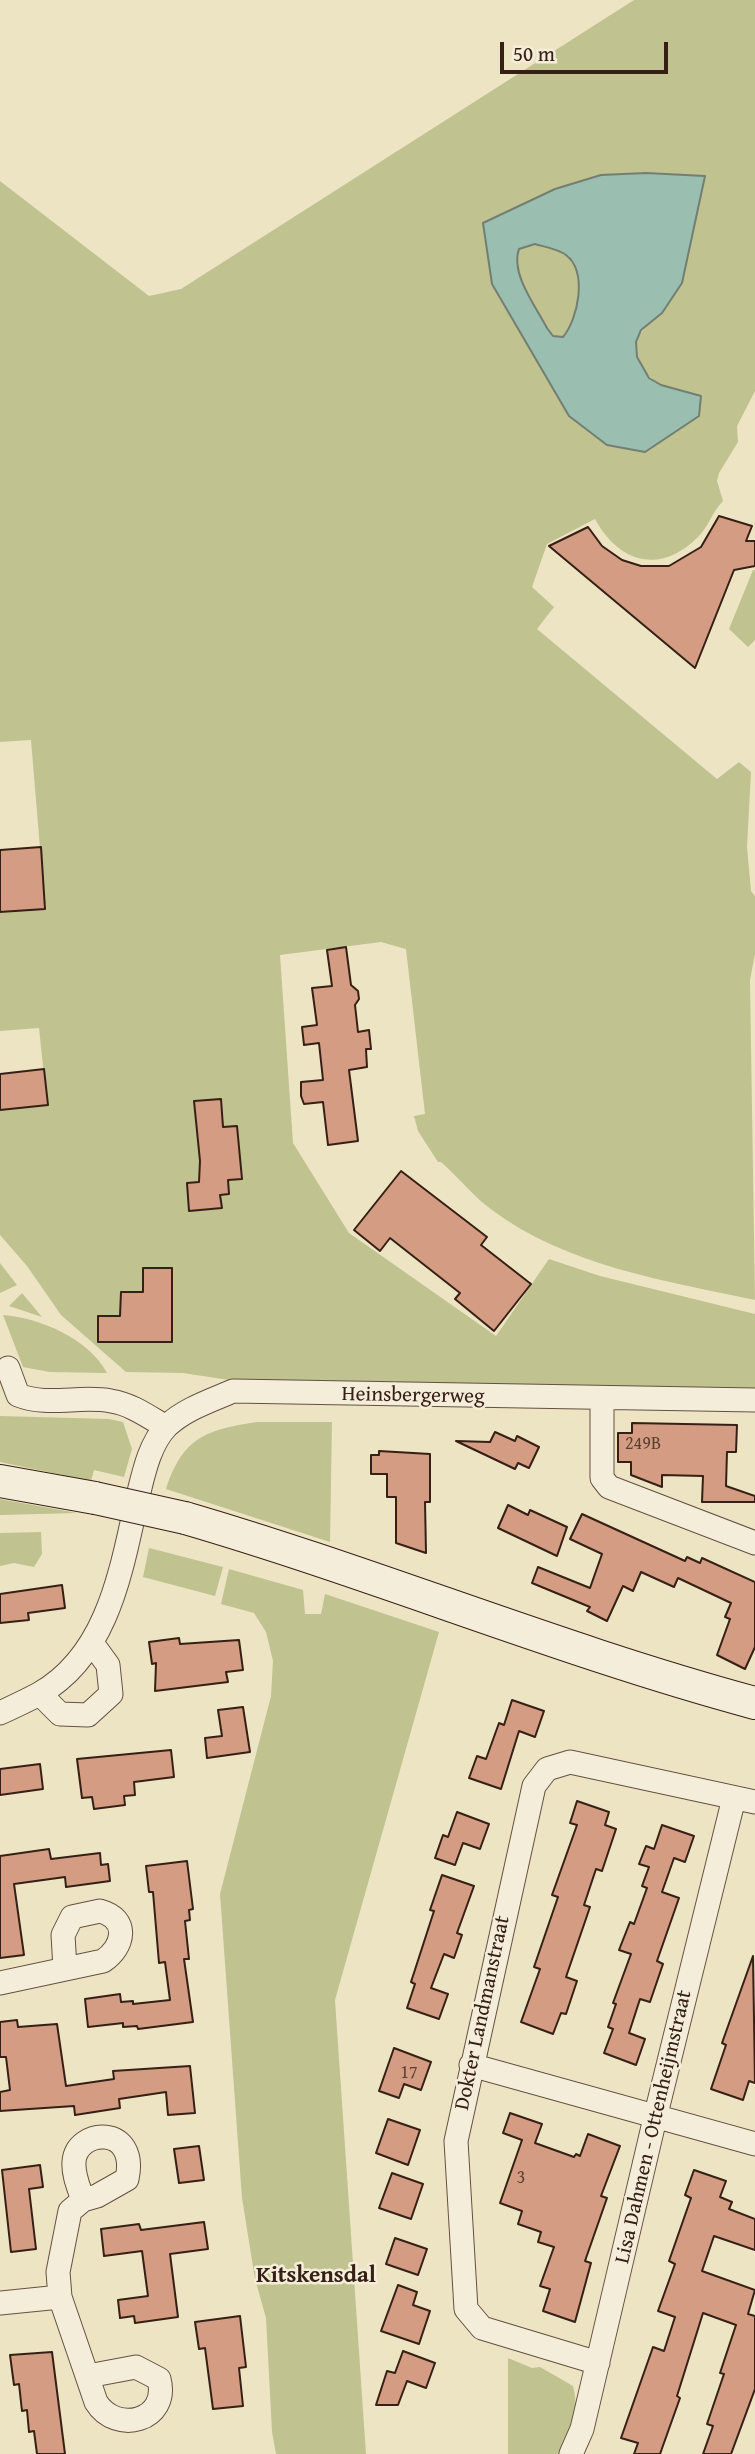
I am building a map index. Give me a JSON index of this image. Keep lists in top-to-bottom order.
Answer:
{
  "streets": {
    "street": ["Heinsbergerweg", "Dokter Landmanstraat", "Lisa Dahmen - Ottenheijmstraat"]
  },
  "crossings": [
    ["Dokter Landmanstraat", "Lisa Dahmen - Ottenheijmstraat"]
  ],
  "districts": ["Kitskensdal"],
  "house_numbers": ["249B", "17", "3"],
  "scale_bar": "50 m"
}
